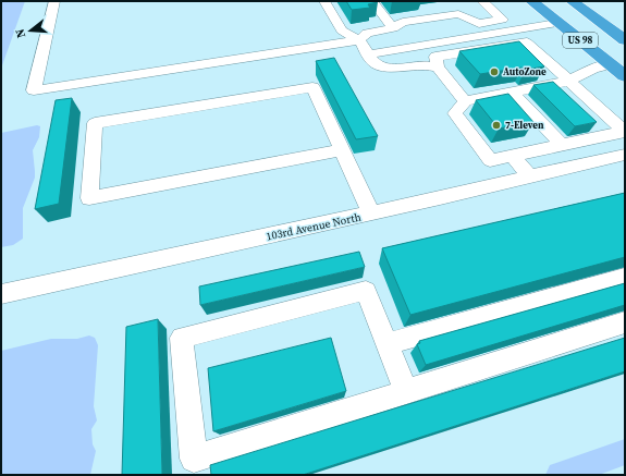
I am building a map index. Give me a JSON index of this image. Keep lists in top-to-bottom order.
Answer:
{
  "streets": {
    "highway": ["US 98"],
    "street": ["103rd Avenue North"]
  },
  "places": ["AutoZone", "7-Eleven"],
  "north": "left"
}
